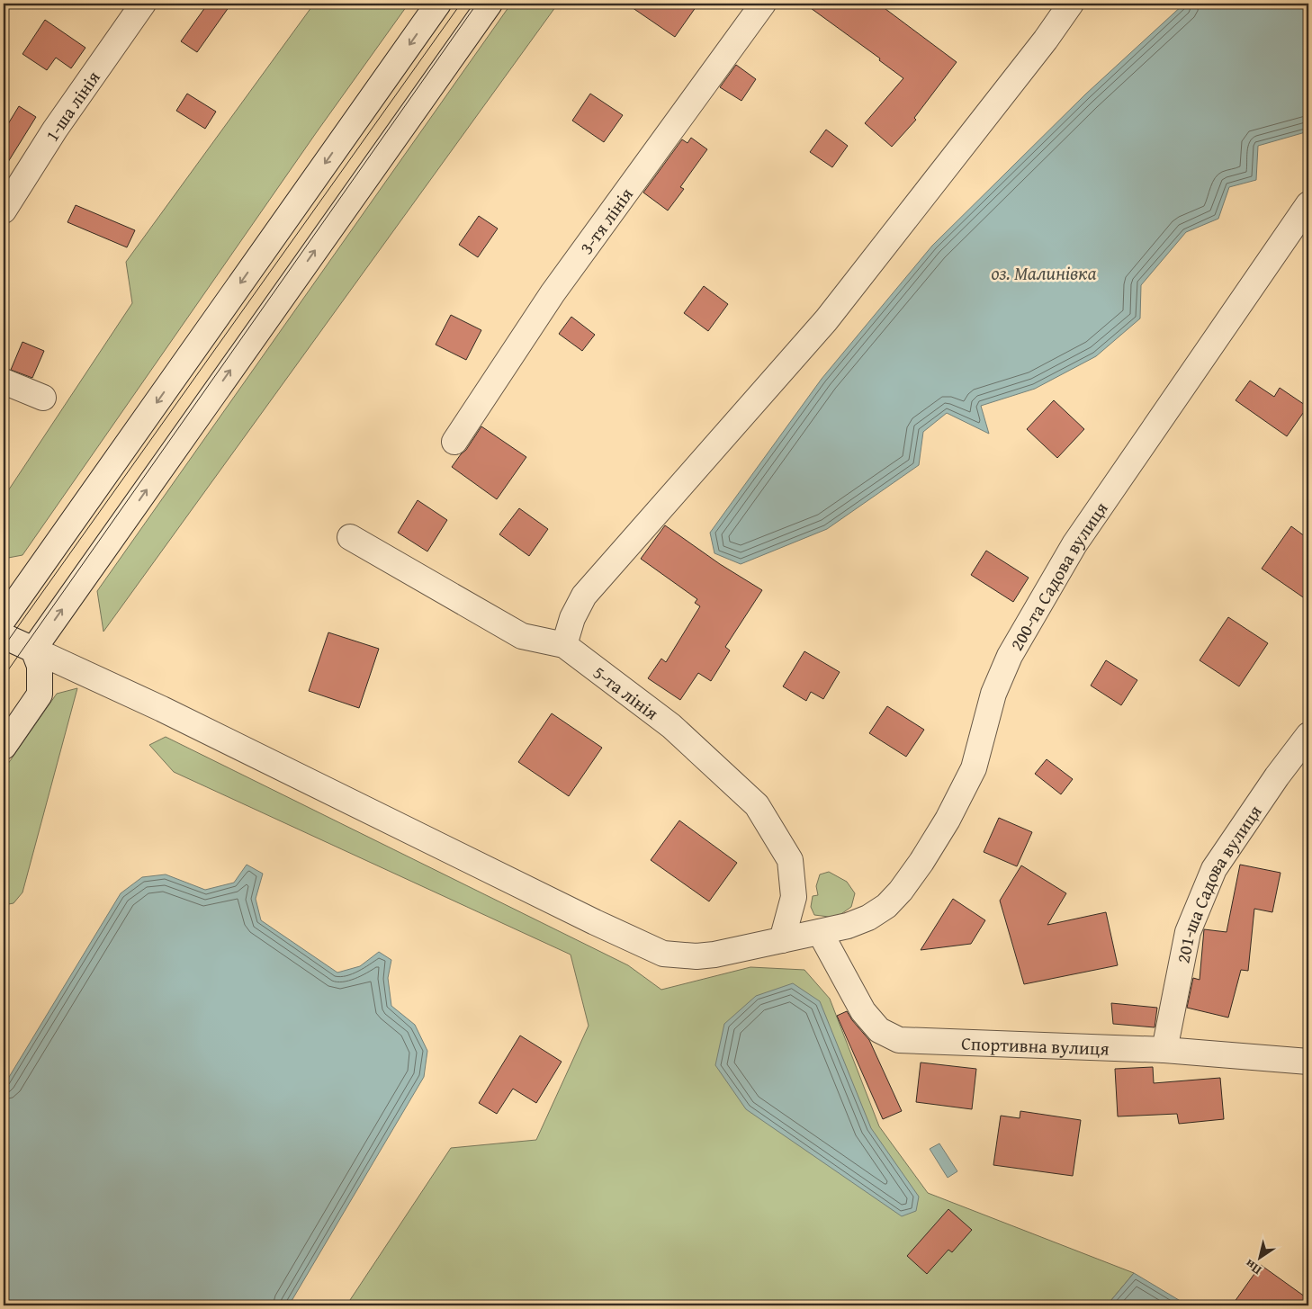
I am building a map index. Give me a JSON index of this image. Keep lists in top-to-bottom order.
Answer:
{
  "streets": {
    "street": [
      "1-ша лінія",
      "3-тя лінія",
      "200-та Садова вулиця",
      "5-та лінія",
      "201-ша Садова вулиця",
      "Спортивна вулиця"
    ]
  },
  "crossings": [
    ["200-та Садова вулиця", "5-та лінія"],
    ["200-та Садова вулиця", "Спортивна вулиця"],
    ["201-ша Садова вулиця", "Спортивна вулиця"]
  ],
  "water": ["оз. Малинівка"],
  "north": "bottom left"
}
